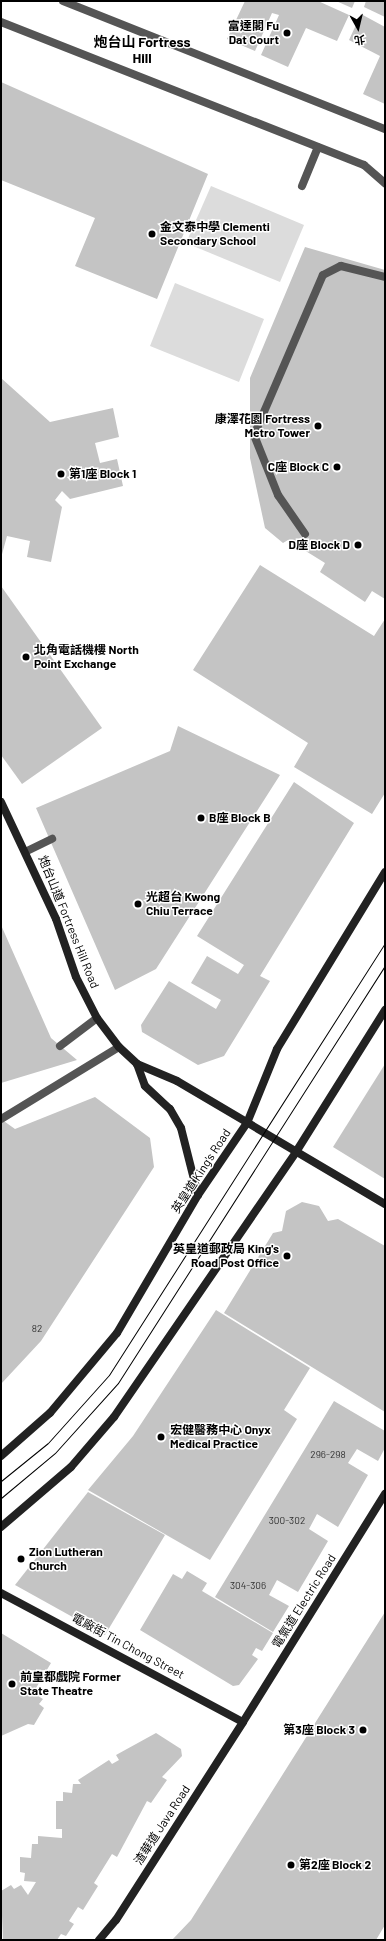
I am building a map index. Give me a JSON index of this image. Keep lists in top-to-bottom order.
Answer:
{
  "streets": {
    "street": [
      "炮台山道 Fortress Hill Road",
      "英皇道 King's Road",
      "電氣道 Electric Road",
      "電廠街 Tin Chong Street",
      "渣華道 Java Road"
    ]
  },
  "crossings": [
    ["炮台山道 Fortress Hill Road", "英皇道 King's Road"],
    ["電氣道 Electric Road", "電廠街 Tin Chong Street"],
    ["電氣道 Electric Road", "渣華道 Java Road"],
    ["電廠街 Tin Chong Street", "渣華道 Java Road"]
  ],
  "districts": ["炮台山 Fortress Hill"],
  "places": [
    "富達閣 Fu Dat Court",
    "金文泰中學 Clementi Secondary School",
    "康澤花園 Fortress Metro Tower",
    "C座 Block C",
    "第1座 Block 1",
    "D座 Block D",
    "北角電話機樓 North Point Exchange",
    "B座 Block B",
    "光超台 Kwong Chiu Terrace",
    "英皇道郵政局 King's Road Post Office",
    "宏健醫務中心 Onyx Medical Practice",
    "Zion Lutheran Church",
    "前皇都戲院 Former State Theatre",
    "第3座 Block 3",
    "第2座 Block 2"
  ],
  "house_numbers": [
    "82",
    "296-298",
    "300-302",
    "304-306"
  ],
  "north": "bottom"
}
